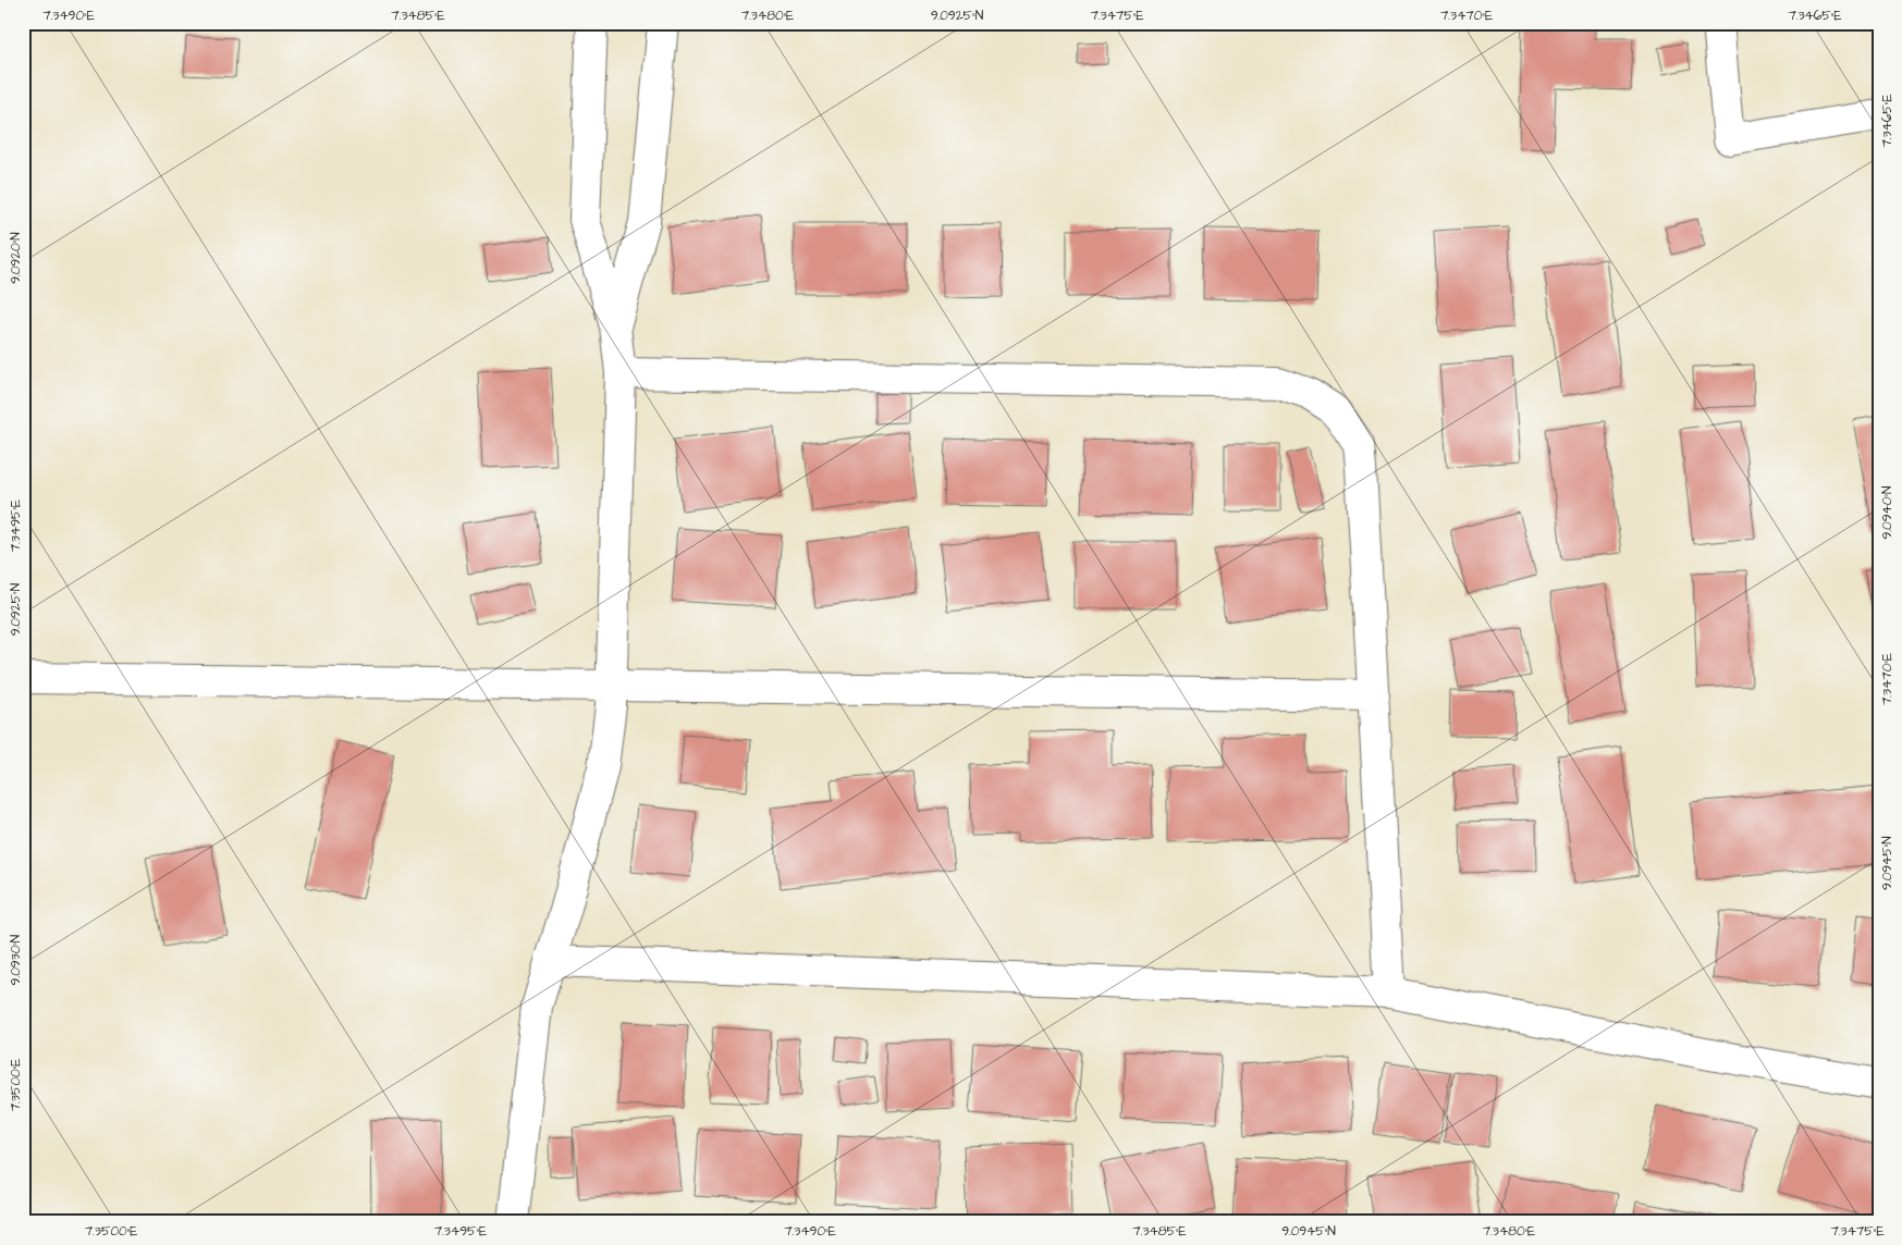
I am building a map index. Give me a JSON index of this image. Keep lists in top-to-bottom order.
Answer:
{
  "coordinates": [
    "7.3490°E",
    "7.3485°E",
    "7.3480°E",
    "9.0925°N",
    "7.3475°E",
    "7.3470°E",
    "7.3465°E",
    "9.0920°N",
    "9.0940°N",
    "7.3495°E",
    "9.0945°N",
    "9.0930°N",
    "7.3500°E"
  ]
}
